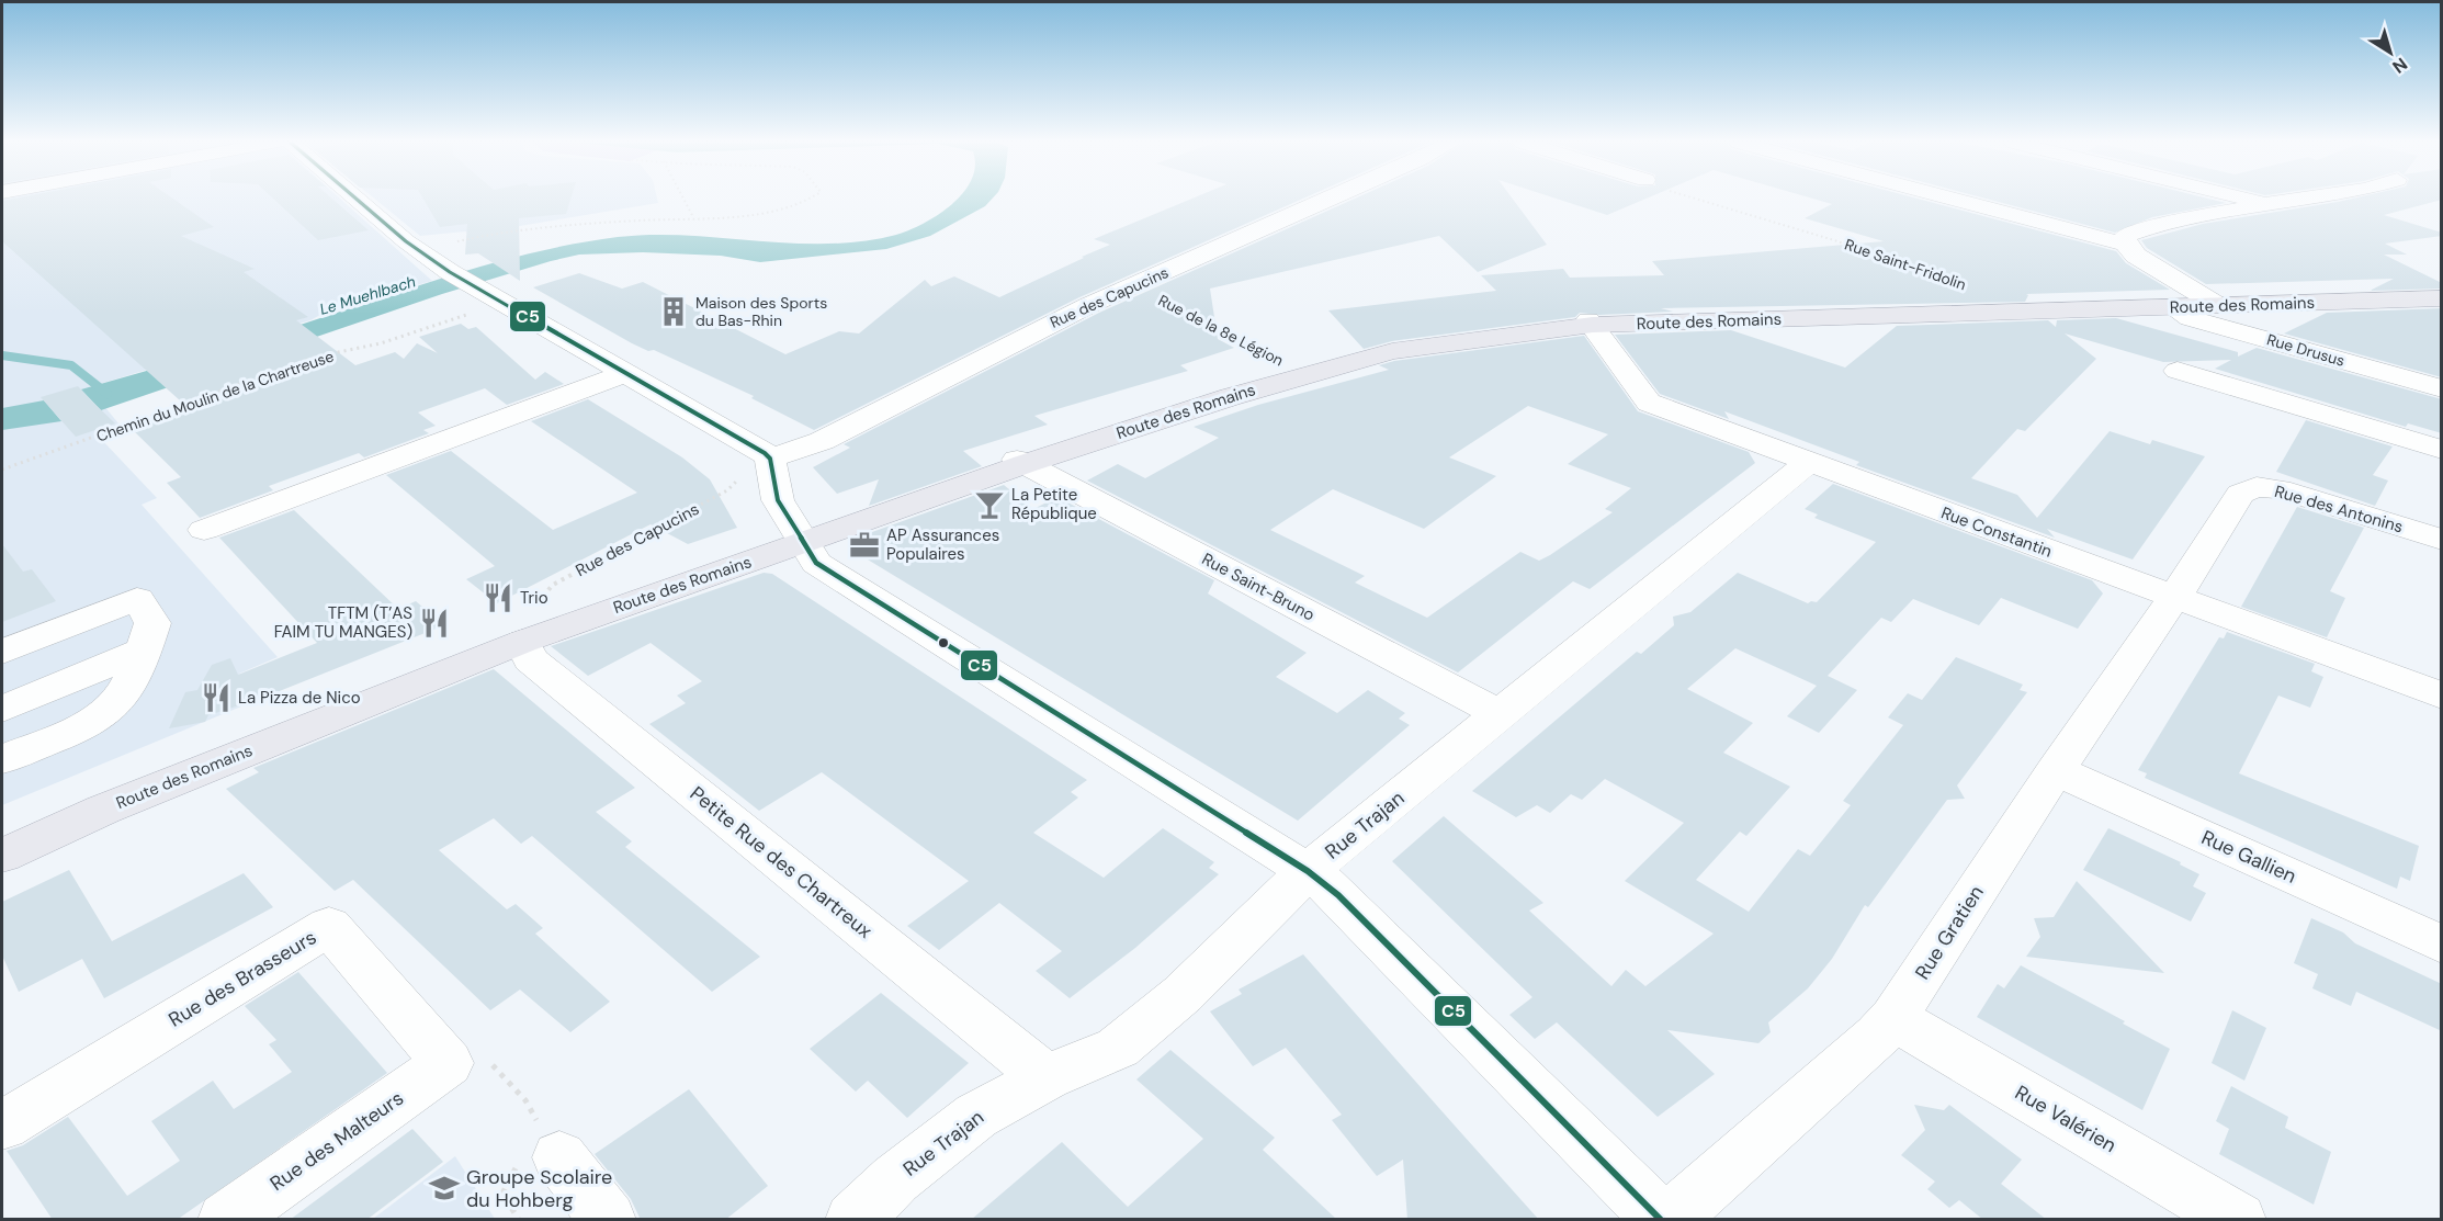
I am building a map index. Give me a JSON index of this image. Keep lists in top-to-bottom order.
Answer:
{
  "streets": {
    "main road": ["Route des Romains"],
    "street": [
      "Rue des Capucins",
      "Rue Drusus",
      "Rue des Antonins",
      "Rue Constantin",
      "Rue Saint-Bruno",
      "Rue Trajan",
      "Rue Gallien",
      "Petite Rue des Chartreux",
      "Rue Gratien",
      "Rue des Brasseurs",
      "Rue Valérien",
      "Rue des Malteurs"
    ],
    "path": ["Rue Saint-Fridolin", "Rue de la 8e Légion", "Chemin du Moulin de la Chartreuse"]
  },
  "crossings": [
    ["Rue Saint-Fridolin", "Route des Romains"],
    ["Rue des Capucins", "Route des Romains"],
    ["Rue des Capucins", "Rue de la 8e Légion"],
    ["Rue des Capucins", "Petite Rue des Chartreux"],
    ["Route des Romains", "Rue de la 8e Légion"],
    ["Route des Romains", "Rue Drusus"],
    ["Route des Romains", "Rue Constantin"],
    ["Route des Romains", "Rue Saint-Bruno"],
    ["Route des Romains", "Petite Rue des Chartreux"],
    ["Rue des Antonins", "Rue Constantin"],
    ["Rue des Antonins", "Rue Gratien"],
    ["Rue Constantin", "Rue Trajan"],
    ["Rue Constantin", "Rue Gratien"],
    ["Rue Saint-Bruno", "Rue Trajan"],
    ["Rue Trajan", "Petite Rue des Chartreux"],
    ["Rue Gallien", "Rue Gratien"],
    ["Rue Gratien", "Rue Valérien"],
    ["Rue des Brasseurs", "Rue des Malteurs"]
  ],
  "water": ["Le Muehlbach"],
  "places": {
    "building": ["Maison des Sports du Bas-Rhin"],
    "bar": ["La Petite République"],
    "office": ["AP Assurances Populaires"],
    "restaurant": ["Trio", "TFTM (T’AS FAIM TU MANGES)", "La Pizza de Nico"],
    "school or university": ["Groupe Scolaire du Hohberg"]
  },
  "lines": ["transit line C5"],
  "north": "bottom right"
}
